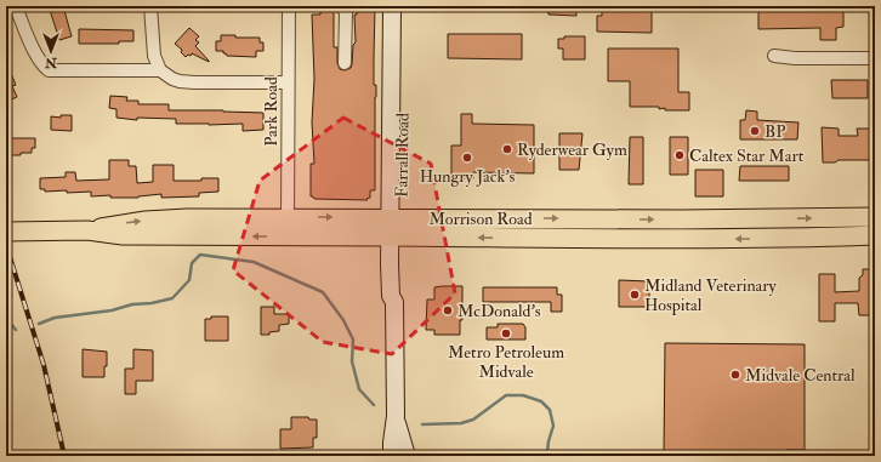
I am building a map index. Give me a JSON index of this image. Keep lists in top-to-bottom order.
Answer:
{
  "streets": {
    "main road": ["Farrall Road", "Morrison Road"],
    "street": ["Park Road"]
  },
  "crossings": [
    ["Park Road", "Morrison Road"],
    ["Farrall Road", "Morrison Road"]
  ],
  "places": [
    "BP",
    "Ryderwear Gym",
    "Caltex Star Mart",
    "Hungry Jack's",
    "Midland Veterinary Hospital",
    "McDonald's",
    "Metro Petroleum Midvale",
    "Midvale Central"
  ],
  "north": "bottom"
}
